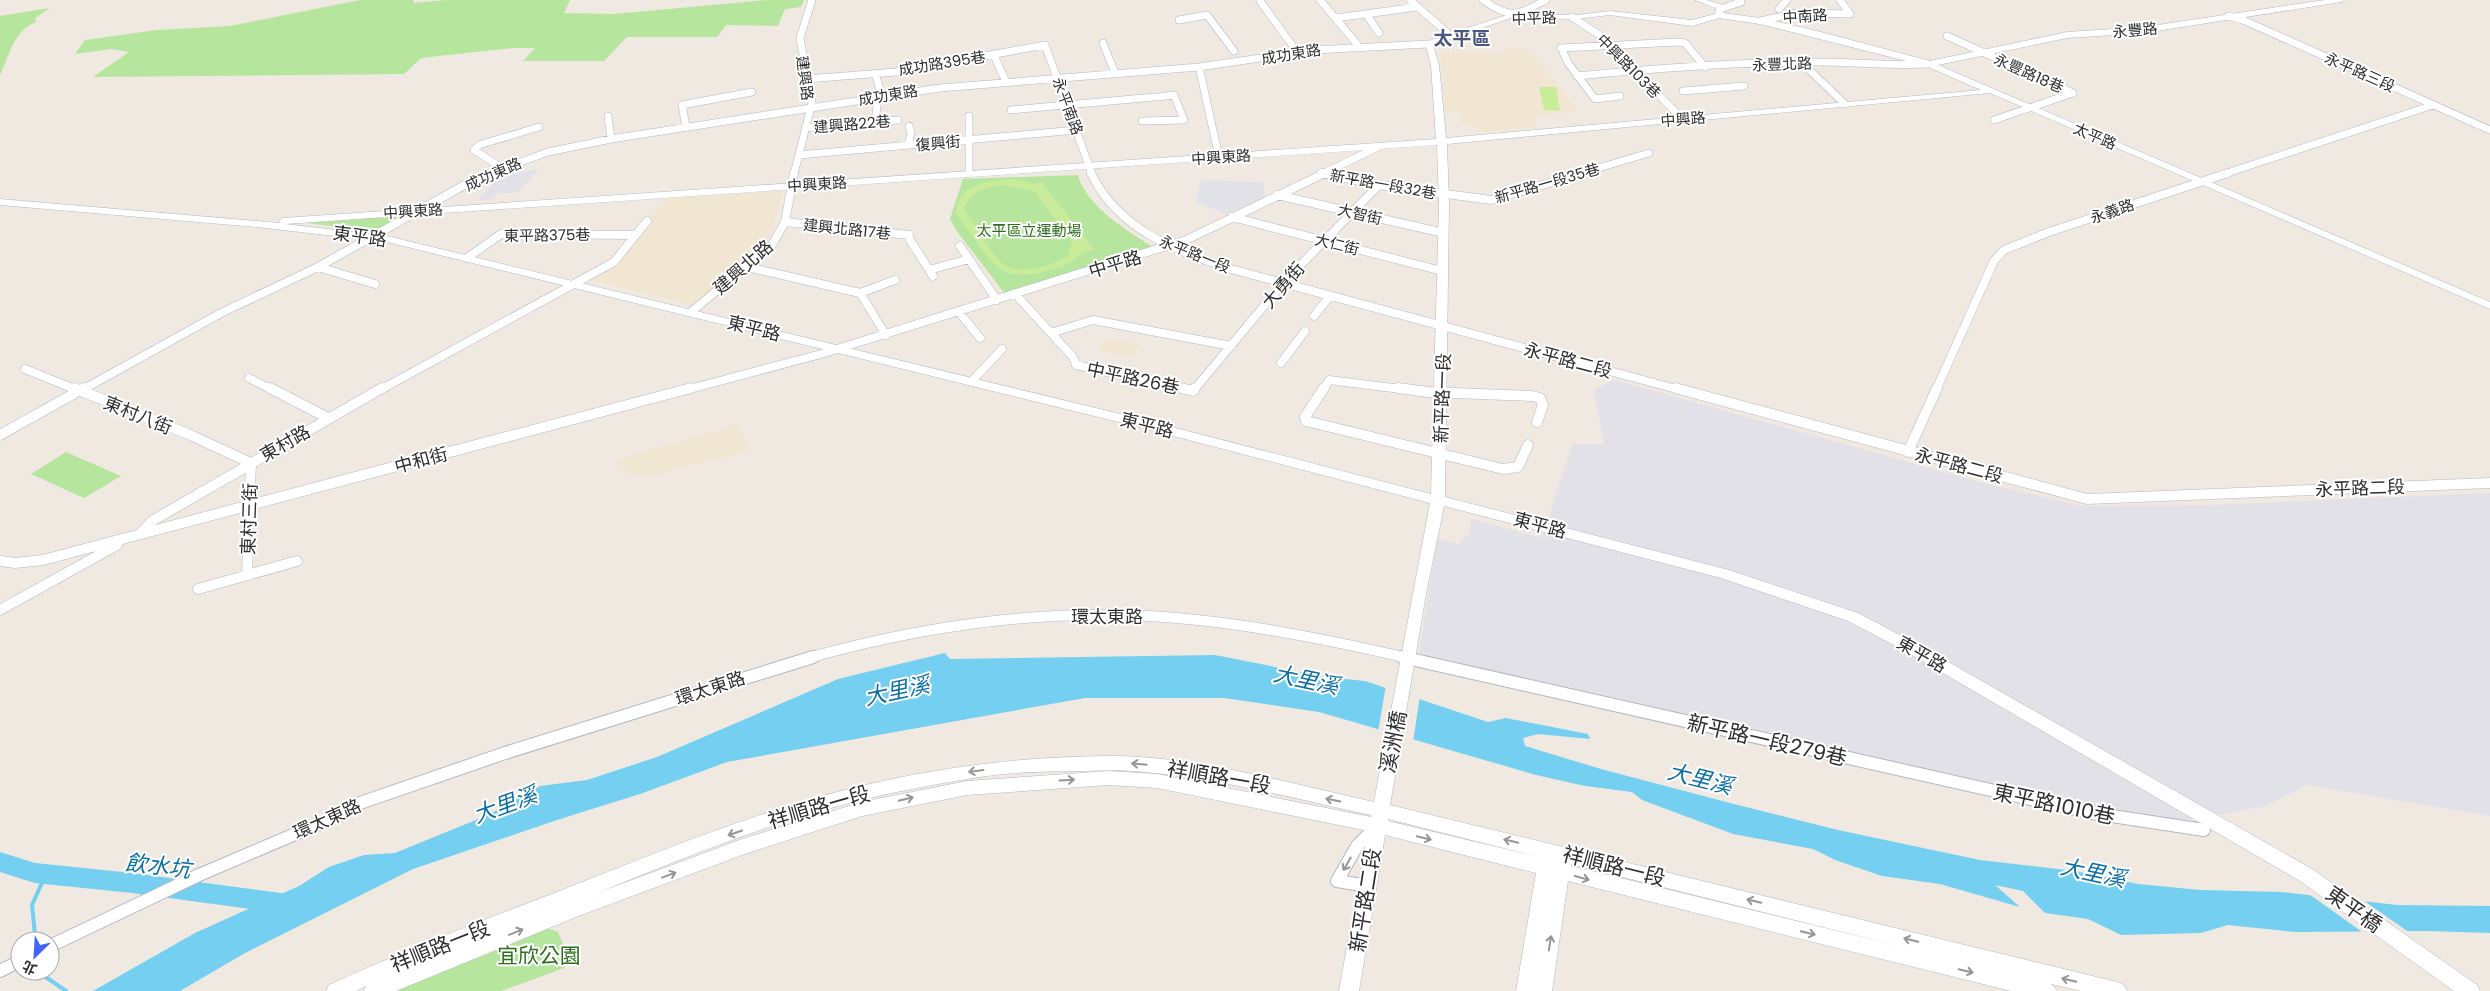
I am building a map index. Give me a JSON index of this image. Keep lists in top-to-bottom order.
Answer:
{
  "streets": {
    "street": [
      "中南路",
      "中平路",
      "永豐路",
      "成功東路",
      "成功路395巷",
      "永豐北路",
      "中興路103巷",
      "永平路三段",
      "永豐路18巷",
      "建興路",
      "永平南路",
      "中興路",
      "建興路22巷",
      "太平路",
      "復興街",
      "中興東路",
      "新平路一段35巷",
      "新平路一段32巷",
      "永義路",
      "大智街",
      "建興北路17巷",
      "東平路375巷",
      "東平路",
      "大仁街",
      "永平路一段",
      "建興北路",
      "大勇街",
      "永平路二段",
      "中平路26巷",
      "新平路一段",
      "東村八街",
      "東村路",
      "中和街",
      "東村三街",
      "環太東路",
      "新平路一段279巷",
      "溪洲橋",
      "祥順路一段",
      "東平路1010巷",
      "新平路二段",
      "東平橋"
    ]
  },
  "crossings": [
    ["中南路", "太平路"],
    ["中平路", "成功東路"],
    ["中平路", "中興路103巷"],
    ["中平路", "中興路"],
    ["中平路", "太平路"],
    ["中平路", "中興東路"],
    ["中平路", "新平路一段32巷"],
    ["中平路", "大智街"],
    ["中平路", "東平路"],
    ["中平路", "大仁街"],
    ["中平路", "永平路一段"],
    ["中平路", "中平路26巷"],
    ["中平路", "新平路一段"],
    ["中平路", "中和街"],
    ["永豐路", "永豐北路"],
    ["永豐路", "永平路三段"],
    ["永豐路", "永豐路18巷"],
    ["永豐路", "太平路"],
    ["成功東路", "建興路"],
    ["成功東路", "永平南路"],
    ["成功東路", "中興東路"],
    ["成功東路", "東平路"],
    ["成功東路", "新平路一段"],
    ["成功路395巷", "永平南路"],
    ["永豐北路", "中興路103巷"],
    ["永豐北路", "太平路"],
    ["中興路103巷", "中興路"],
    ["永平路三段", "永義路"],
    ["永豐路18巷", "太平路"],
    ["建興路", "建興路22巷"],
    ["建興路", "復興街"],
    ["建興路", "中興東路"],
    ["建興路", "建興北路"],
    ["永平南路", "復興街"],
    ["永平南路", "中興東路"],
    ["永平南路", "永平路一段"],
    ["中興路", "太平路"],
    ["中興路", "中興東路"],
    ["中興路", "新平路一段"],
    ["太平路", "永義路"],
    ["中興東路", "東平路"],
    ["中興東路", "永平路一段"],
    ["中興東路", "建興北路"],
    ["新平路一段35巷", "新平路一段32巷"],
    ["新平路一段35巷", "新平路一段"],
    ["新平路一段32巷", "大勇街"],
    ["新平路一段32巷", "新平路一段"],
    ["永義路", "永平路二段"],
    ["大智街", "大勇街"],
    ["大智街", "新平路一段"],
    ["建興北路17巷", "建興北路"],
    ["東平路375巷", "東平路"],
    ["東平路", "建興北路"],
    ["東平路", "新平路一段"],
    ["東平路", "東村路"],
    ["東平路", "中和街"],
    ["東平路", "東平橋"],
    ["大仁街", "大勇街"],
    ["大仁街", "新平路一段"],
    ["永平路一段", "大勇街"],
    ["永平路一段", "永平路二段"],
    ["永平路一段", "新平路一段"],
    ["大勇街", "中平路26巷"],
    ["永平路二段", "新平路一段"],
    ["新平路一段", "環太東路"],
    ["新平路一段", "溪洲橋"],
    ["東村八街", "東村路"],
    ["東村八街", "東村三街"],
    ["東村路", "中和街"],
    ["東村路", "東村三街"],
    ["中和街", "東村三街"],
    ["環太東路", "新平路一段279巷"],
    ["環太東路", "溪洲橋"],
    ["新平路一段279巷", "東平路1010巷"],
    ["溪洲橋", "祥順路一段"],
    ["溪洲橋", "新平路二段"],
    ["祥順路一段", "新平路二段"]
  ],
  "districts": ["太平區"],
  "water": ["大里溪", "飲水坑"],
  "parks": ["太平區立運動場", "宜欣公園"],
  "north": "bottom left"
}
